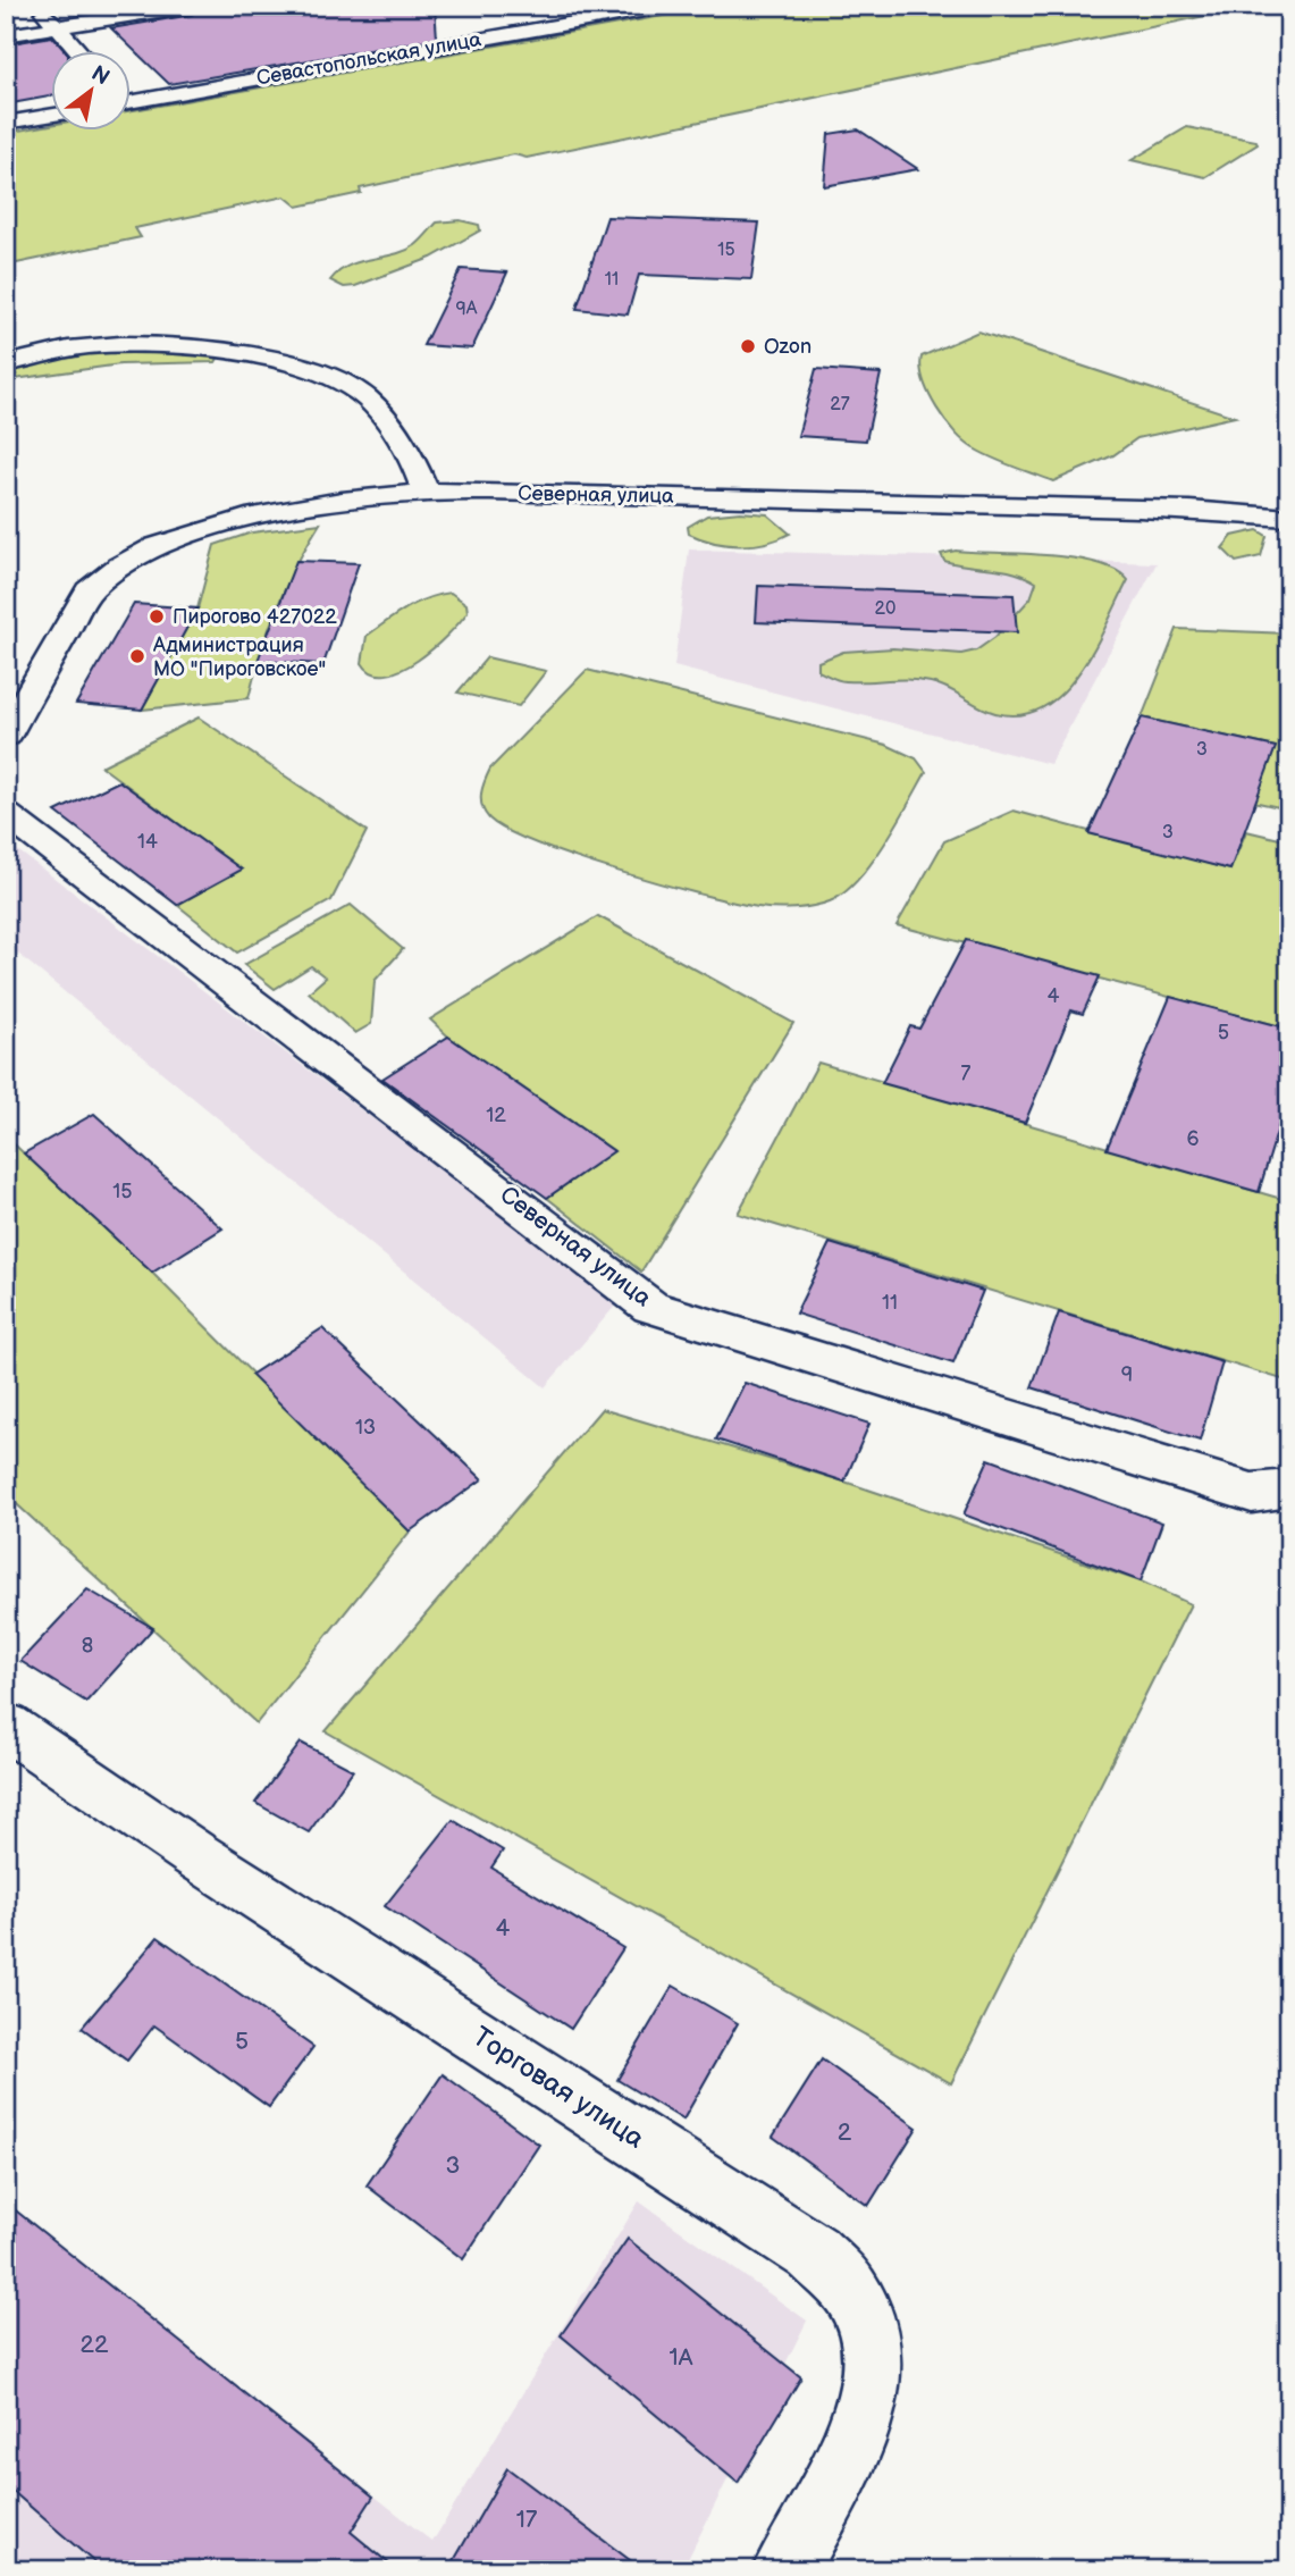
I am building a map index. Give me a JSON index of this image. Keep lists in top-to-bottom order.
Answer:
{
  "streets": {
    "street": ["Севастопольская улица", "Северная улица", "Торговая улица"]
  },
  "places": ["Ozon", "Пирогово 427022", "Администрация МО \"Пироговское\""],
  "house_numbers": [
    "15",
    "11",
    "9А",
    "27",
    "20",
    "3",
    "3",
    "14",
    "4",
    "5",
    "7",
    "12",
    "6",
    "15",
    "11",
    "9",
    "13",
    "8",
    "4",
    "5",
    "2",
    "3",
    "22",
    "1А",
    "17"
  ],
  "north": "top right"
}
